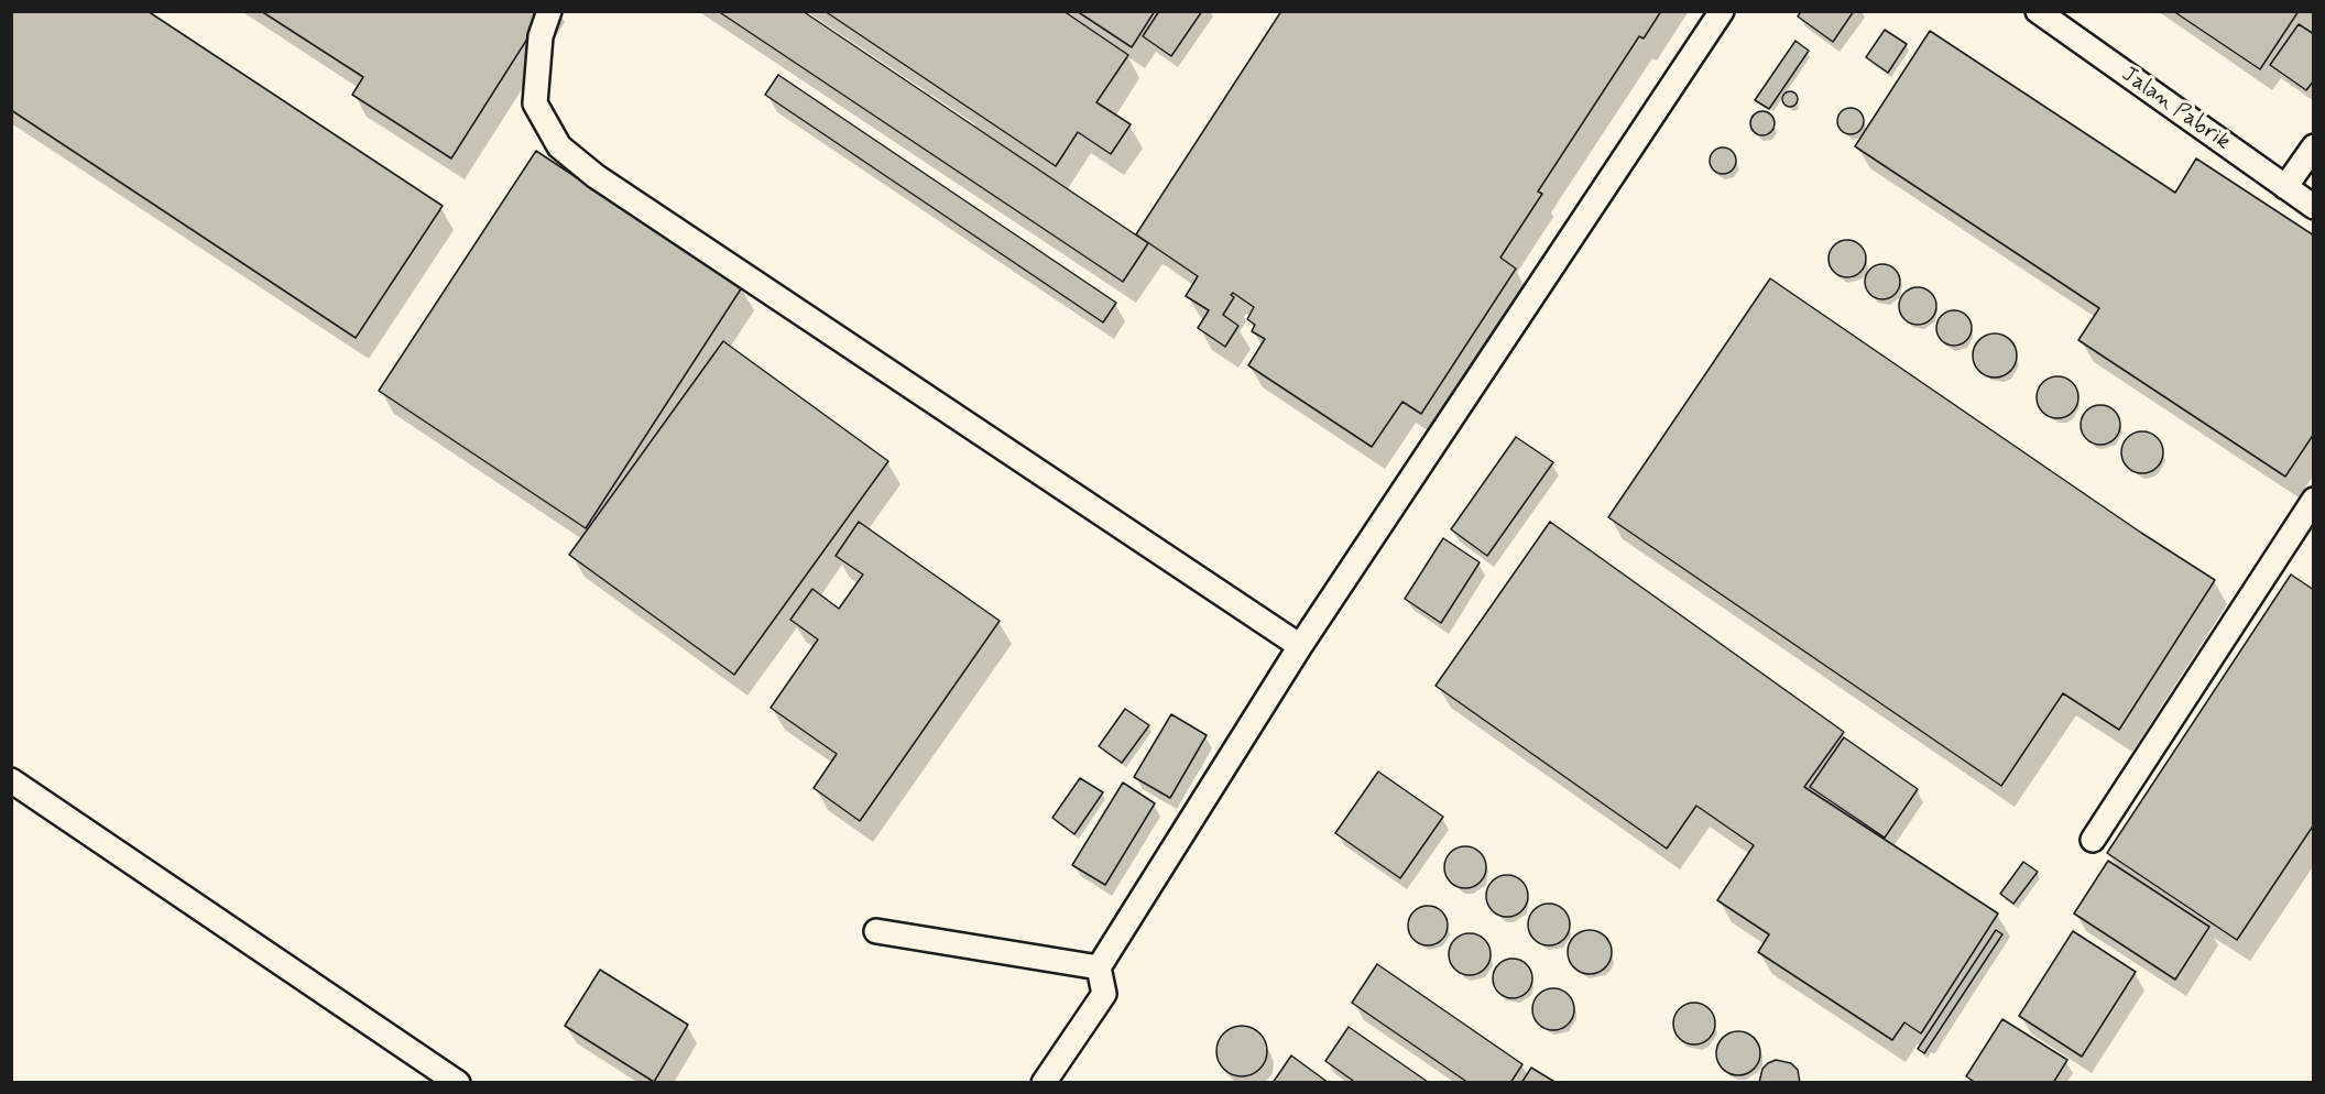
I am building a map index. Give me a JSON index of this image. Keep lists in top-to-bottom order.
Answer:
{
  "streets": {
    "lane": ["Jalan Pabrik"]
  }
}
